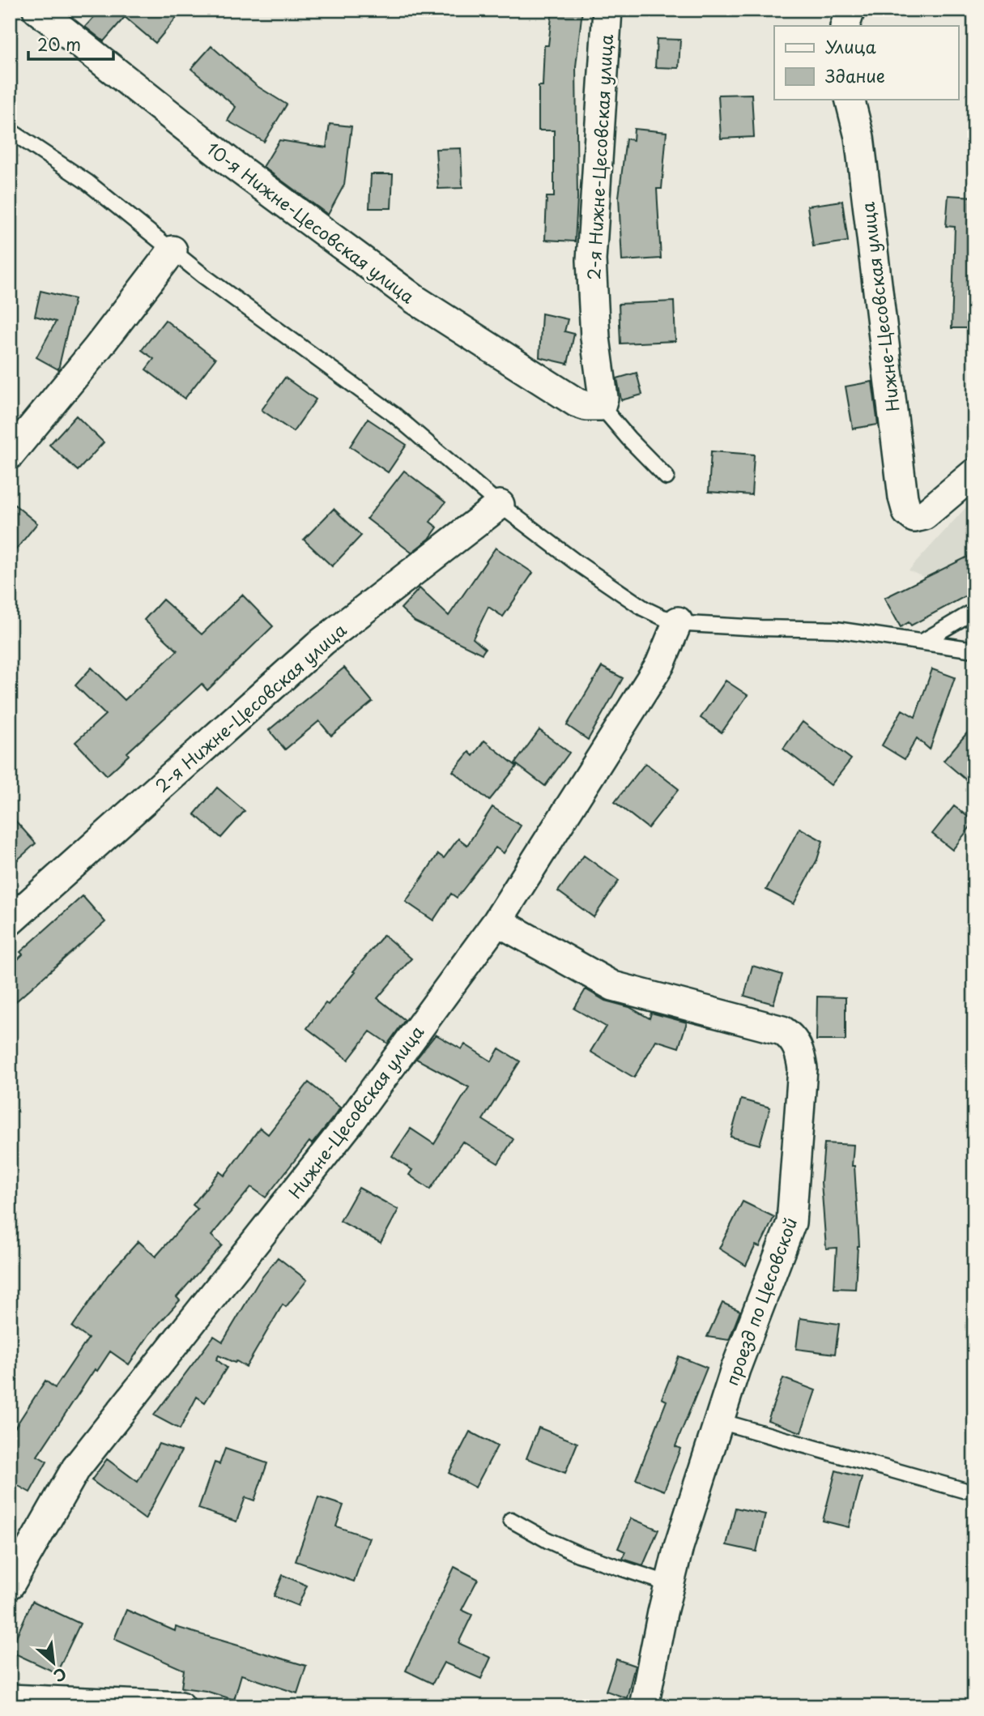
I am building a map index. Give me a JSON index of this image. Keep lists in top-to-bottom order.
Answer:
{
  "streets": {
    "street": [
      "2-я Нижне-Цесовская улица",
      "10-я Нижне-Цесовская улица",
      "Нижне-Цесовская улица",
      "проезд по Цесовской"
    ]
  },
  "crossings": [
    ["2-я Нижне-Цесовская улица", "10-я Нижне-Цесовская улица"],
    ["Нижне-Цесовская улица", "проезд по Цесовской"]
  ],
  "legend": ["Улица", "Здание"],
  "scale_bar": "20 m",
  "north": "bottom right"
}
